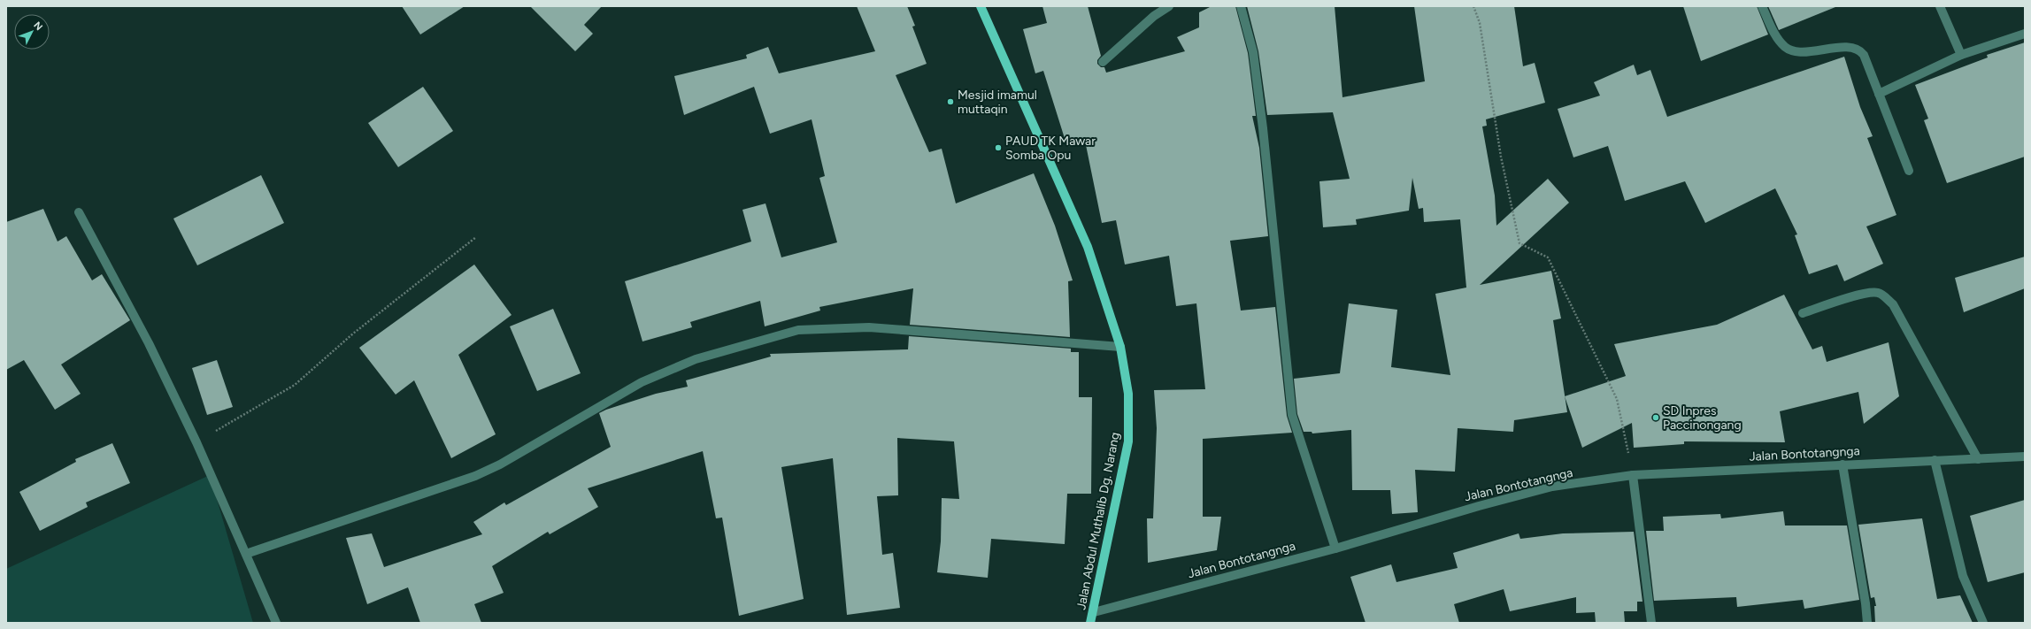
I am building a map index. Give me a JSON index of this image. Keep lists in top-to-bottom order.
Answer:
{
  "streets": {
    "main road": ["Jalan Abdul Muthalib Dg. Narang"],
    "street": ["Jalan Bontotangnga"]
  },
  "crossings": [
    ["Jalan Bontotangnga", "Jalan Abdul Muthalib Dg. Narang"]
  ],
  "places": ["Mesjid imamul muttaqin", "PAUD TK Mawar Somba Opu", "SD Inpres Paccinongang"],
  "north": "top right"
}
